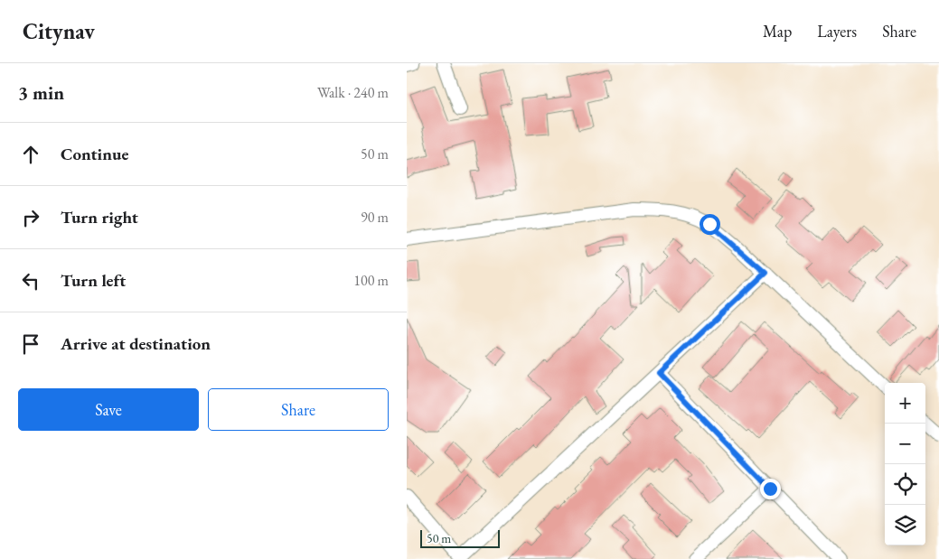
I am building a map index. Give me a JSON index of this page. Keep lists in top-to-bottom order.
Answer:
{
  "scale_bar": "50 m",
  "page": {
    "header": "Citynav",
    "nav": ["Map", "Layers", "Share"],
    "heading": ["3 min", "Walk · 240 m"],
    "list": [
      ["Continue", "50 m"],
      ["Turn right", "90 m"],
      ["Turn left", "100 m"],
      "Arrive at destination"
    ],
    "buttons": ["Save", "Share"],
    "map_buttons": ["+", "−"],
    "scale": "50 m"
  }
}
